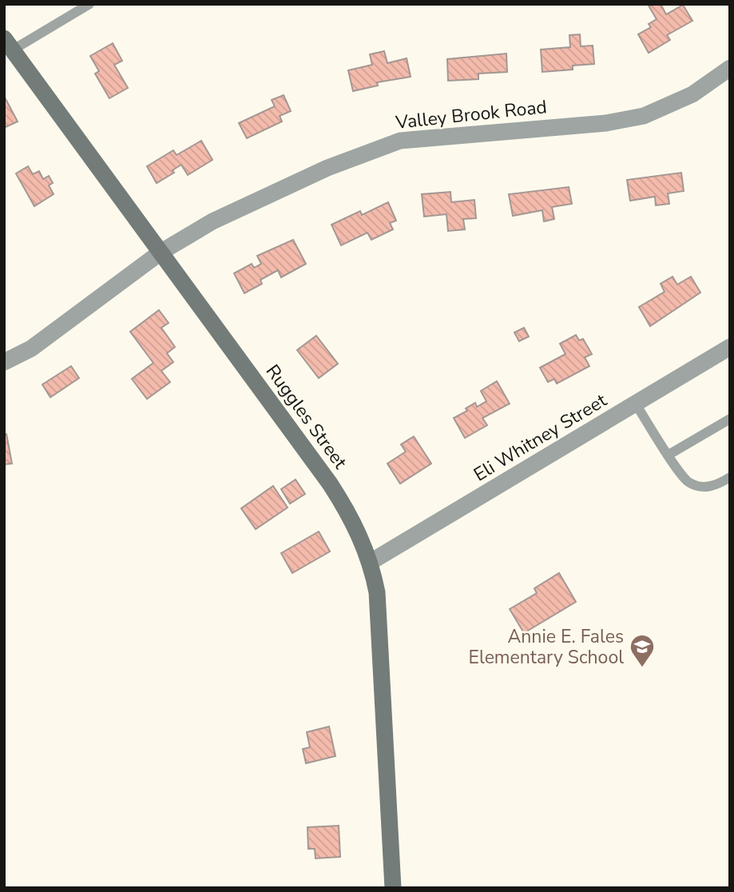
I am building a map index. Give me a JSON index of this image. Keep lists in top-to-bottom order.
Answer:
{
  "streets": {
    "street": ["Valley Brook Road", "Ruggles Street", "Eli Whitney Street"]
  },
  "crossings": [
    ["Valley Brook Road", "Ruggles Street"],
    ["Ruggles Street", "Eli Whitney Street"]
  ],
  "places": {
    "school or university": ["Annie E. Fales Elementary School"]
  }
}
